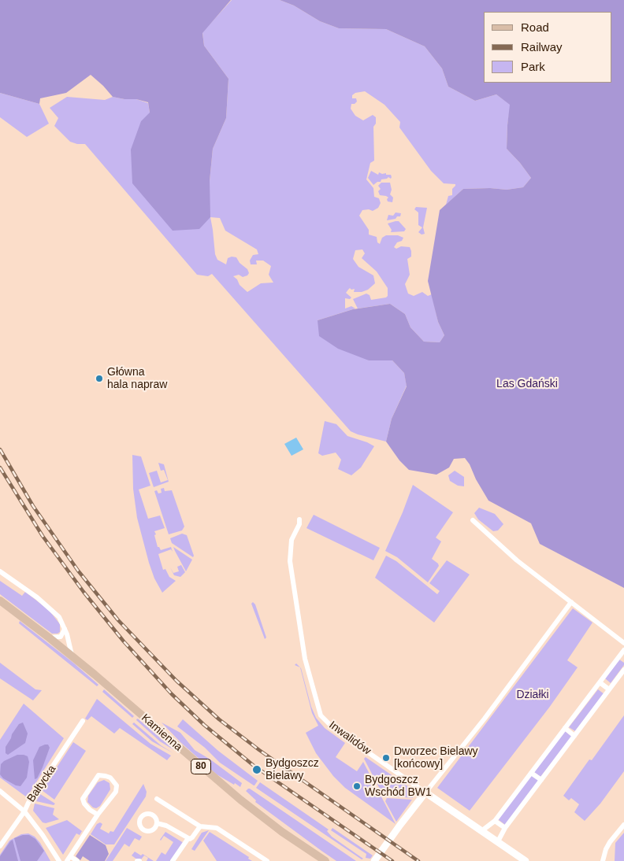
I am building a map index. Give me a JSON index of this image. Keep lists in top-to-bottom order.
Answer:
{
  "streets": {
    "main road": ["Kamienna", "80"],
    "street": ["Inwalidów", "Bałtycka"]
  },
  "parks": ["Las Gdański", "Działki"],
  "places": [
    "Główna hala napraw",
    "Dworzec Bielawy [końcowy]",
    "Bydgoszcz Bielawy",
    "Bydgoszcz Wschód BW1"
  ],
  "legend": ["Road", "Railway", "Park"]
}
